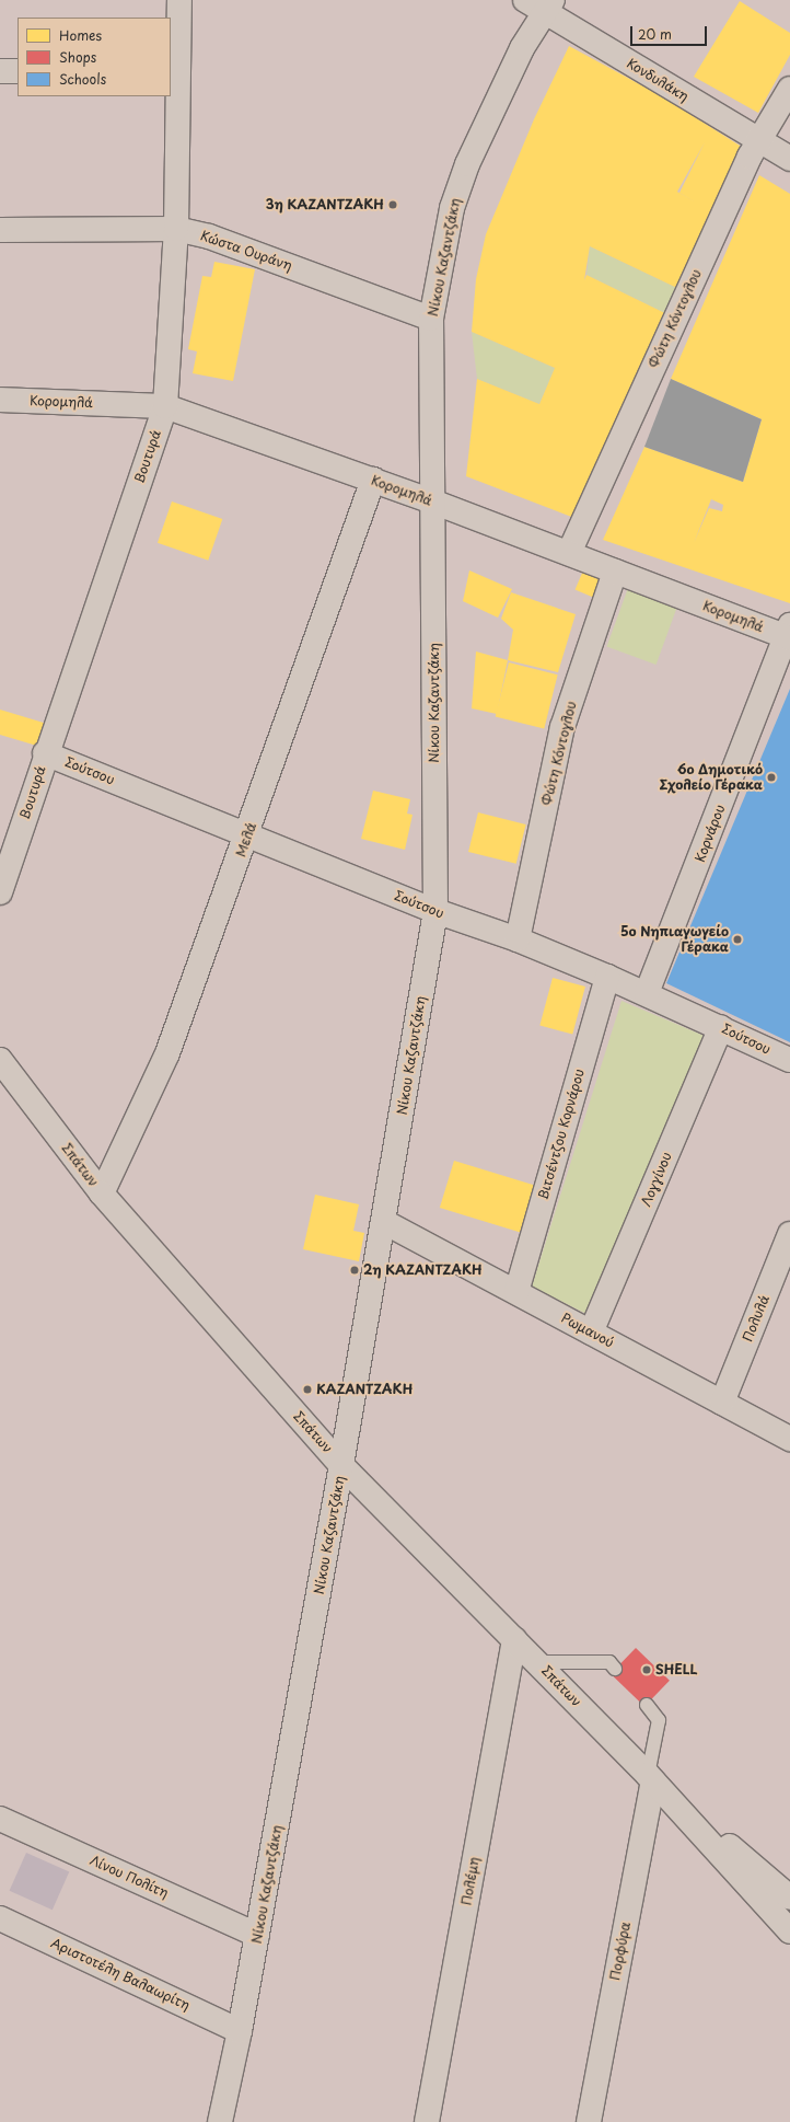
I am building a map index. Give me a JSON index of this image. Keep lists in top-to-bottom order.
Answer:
{
  "streets": {
    "street": [
      "Κονδυλάκη",
      "Κώστα Ουράνη",
      "Νίκου Καζαντζάκη",
      "Φώτη Κόντογλου",
      "Κορομηλά",
      "Βουτυρά",
      "Σούτσου",
      "Κορνάρου",
      "Μελά",
      "Βιτσέντζου Κορνάρου",
      "Σπάτων",
      "Λογγίνου",
      "Πολυλά",
      "Ρωμανού",
      "Λίνου Πολίτη",
      "Πολέμη",
      "Πορφύρα",
      "Αριστοτέλη Βαλαωρίτη"
    ]
  },
  "crossings": [
    ["Κονδυλάκη", "Νίκου Καζαντζάκη"],
    ["Κονδυλάκη", "Φώτη Κόντογλου"],
    ["Κώστα Ουράνη", "Νίκου Καζαντζάκη"],
    ["Κώστα Ουράνη", "Βουτυρά"],
    ["Νίκου Καζαντζάκη", "Κορομηλά"],
    ["Νίκου Καζαντζάκη", "Σούτσου"],
    ["Νίκου Καζαντζάκη", "Σπάτων"],
    ["Νίκου Καζαντζάκη", "Ρωμανού"],
    ["Νίκου Καζαντζάκη", "Λίνου Πολίτη"],
    ["Νίκου Καζαντζάκη", "Αριστοτέλη Βαλαωρίτη"],
    ["Φώτη Κόντογλου", "Κορομηλά"],
    ["Φώτη Κόντογλου", "Σούτσου"],
    ["Κορομηλά", "Βουτυρά"],
    ["Κορομηλά", "Κορνάρου"],
    ["Κορομηλά", "Μελά"],
    ["Βουτυρά", "Σούτσου"],
    ["Σούτσου", "Κορνάρου"],
    ["Σούτσου", "Μελά"],
    ["Σούτσου", "Βιτσέντζου Κορνάρου"],
    ["Σούτσου", "Λογγίνου"],
    ["Μελά", "Σπάτων"],
    ["Βιτσέντζου Κορνάρου", "Ρωμανού"],
    ["Σπάτων", "Πολέμη"],
    ["Σπάτων", "Πορφύρα"],
    ["Λογγίνου", "Ρωμανού"],
    ["Πολυλά", "Ρωμανού"]
  ],
  "places": [
    "3η ΚΑΖΑΝΤΖΑΚΗ",
    "6ο Δημοτικό Σχολείο Γέρακα",
    "5ο Νηπιαγωγείο Γέρακα",
    "2η ΚΑΖΑΝΤΖΑΚΗ",
    "ΚΑΖΑΝΤΖΑΚΗ",
    "SHELL"
  ],
  "legend": ["Homes", "Shops", "Schools"],
  "scale_bar": "20 m"
}
